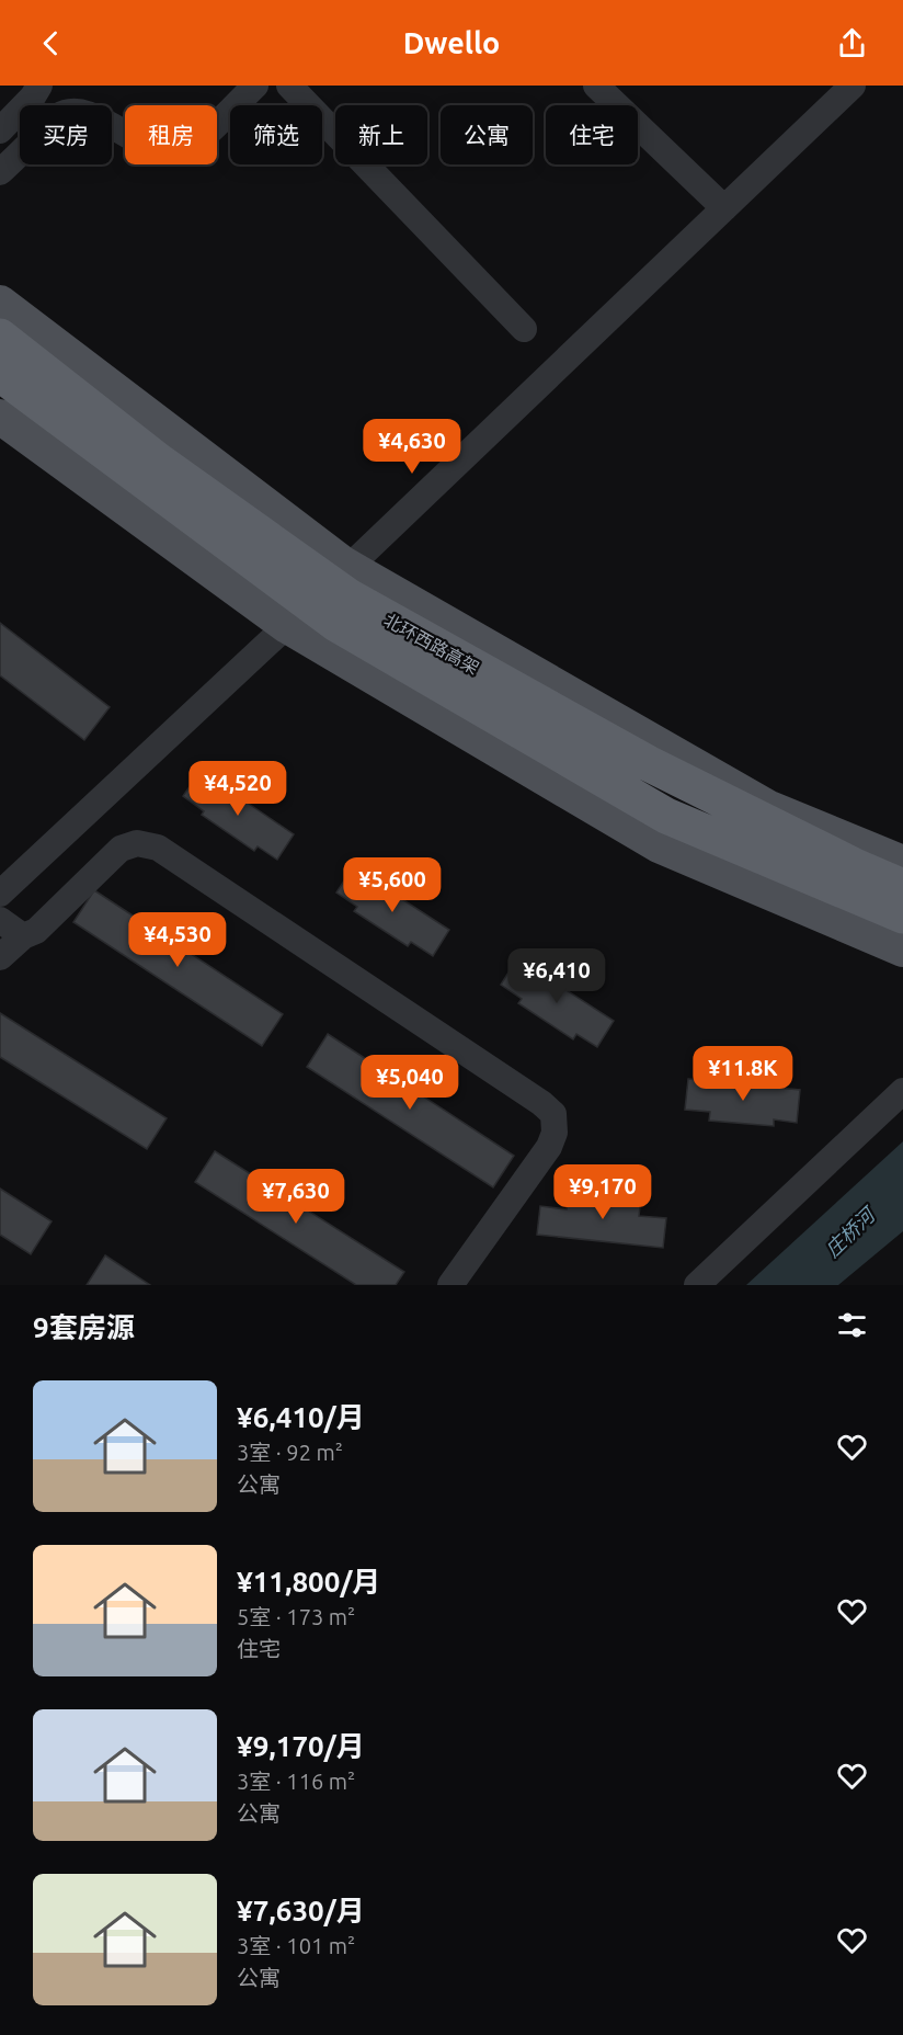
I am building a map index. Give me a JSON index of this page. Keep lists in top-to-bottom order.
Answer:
{
  "streets": {
    "highway": ["北环西路高架"]
  },
  "water": ["庄桥河"],
  "page": {
    "header": "Dwello",
    "chip": [
      "买房",
      "租房",
      "筛选",
      "新上",
      "公寓",
      "住宅"
    ],
    "price": [
      "¥4,630",
      "¥4,520",
      "¥5,600",
      "¥4,530",
      "¥6,410",
      "¥11.8K",
      "¥5,040",
      "¥9,170",
      "¥7,630"
    ],
    "heading": "9套房源",
    "list": [
      {
        "name": "¥6,410/月",
        "note": "3室 · 92 m² · 公寓"
      },
      {
        "name": "¥11,800/月",
        "note": "5室 · 173 m² · 住宅"
      },
      {
        "name": "¥9,170/月",
        "note": "3室 · 116 m² · 公寓"
      },
      {
        "name": "¥7,630/月",
        "note": "3室 · 101 m² · 公寓"
      }
    ]
  }
}
